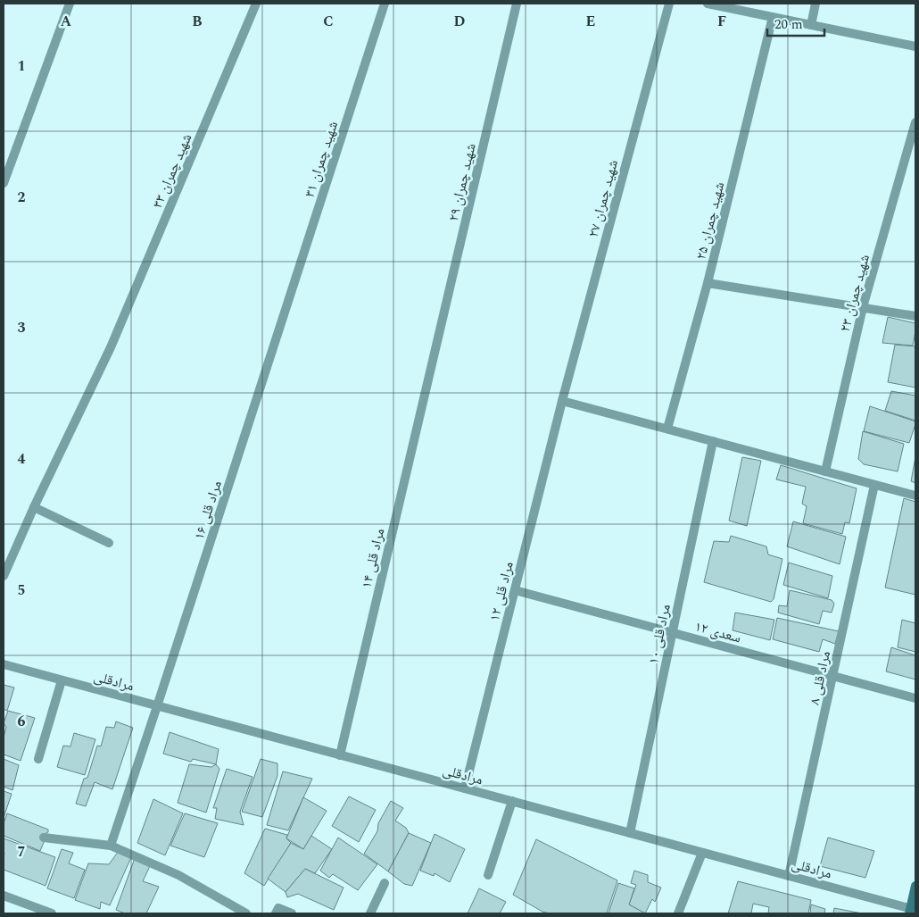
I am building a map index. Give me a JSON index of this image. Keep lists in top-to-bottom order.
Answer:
{
  "streets": {
    "street": [
      "شهید چمران ۳۱",
      "شهید چمران ۳۳",
      "شهید چمران ۲۹",
      "شهید چمران ۲۷",
      "شهید چمران ۲۵",
      "شهید چمران ۲۳",
      "مراد قلی ۱۶",
      "مراد قلی ۱۴",
      "مراد قلی ۱۲",
      "سعدی ۱۲",
      "مراد قلی ۱۰",
      "مراد قلی ۸",
      "مرادقلی"
    ]
  },
  "crossings": [
    ["شهید چمران ۳۱", "مراد قلی ۱۶"],
    ["شهید چمران ۲۹", "مراد قلی ۱۴"],
    ["شهید چمران ۲۷", "مراد قلی ۱۲"],
    ["مراد قلی ۱۶", "مرادقلی"],
    ["مراد قلی ۱۴", "مرادقلی"],
    ["مراد قلی ۱۲", "سعدی ۱۲"],
    ["مراد قلی ۱۲", "مرادقلی"],
    ["سعدی ۱۲", "مراد قلی ۱۰"],
    ["سعدی ۱۲", "مراد قلی ۸"],
    ["مراد قلی ۱۰", "مرادقلی"],
    ["مراد قلی ۸", "مرادقلی"]
  ],
  "scale_bar": "20 m",
  "grid": {
    "columns": [
      "A",
      "B",
      "C",
      "D",
      "E",
      "F"
    ],
    "rows": [
      "1",
      "2",
      "3",
      "4",
      "5",
      "6",
      "7"
    ]
  }
}
